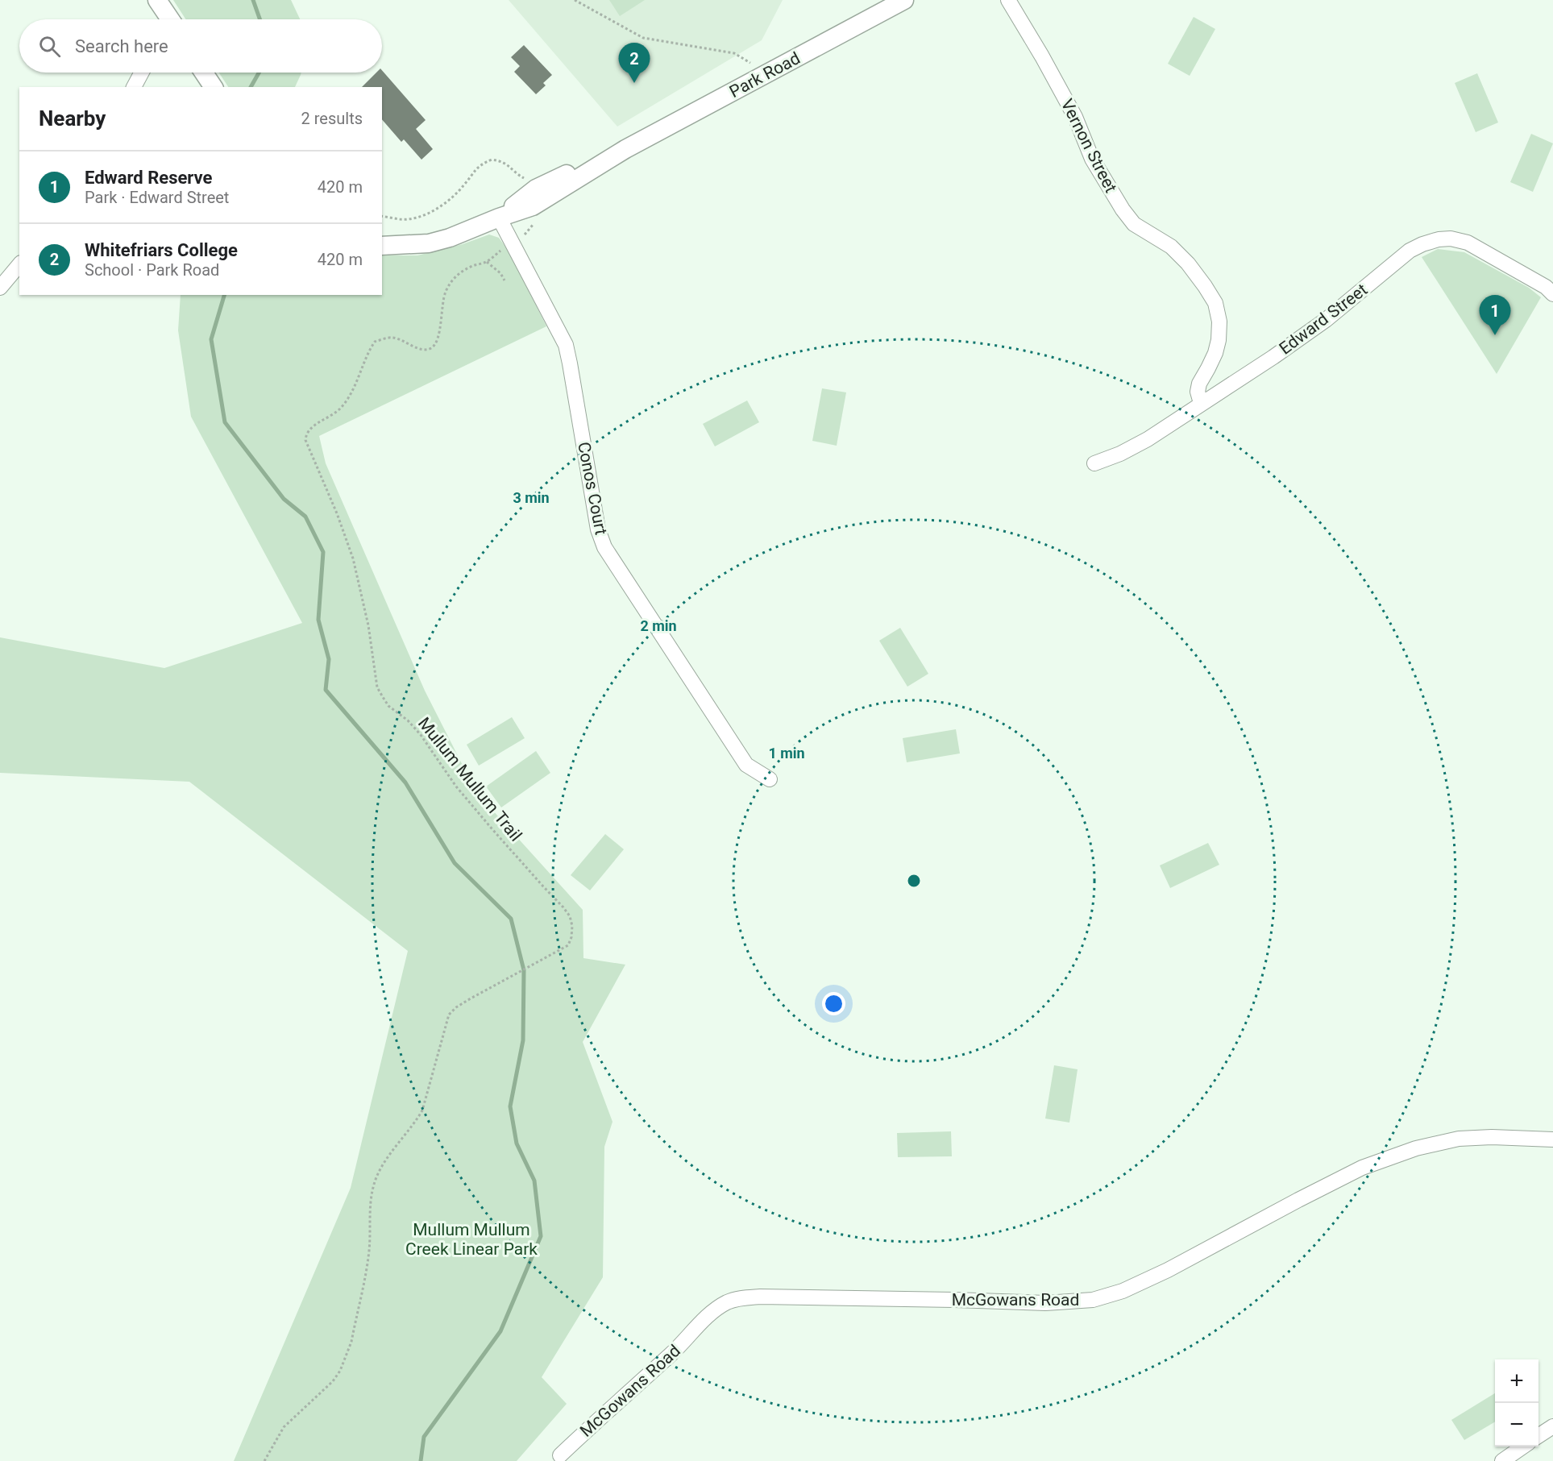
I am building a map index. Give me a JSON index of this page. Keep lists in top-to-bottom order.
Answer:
{
  "streets": {
    "street": [
      "Park Road",
      "Vernon Street",
      "Edward Street",
      "Conos Court",
      "McGowans Road"
    ],
    "path": ["Mullum Mullum Trail"]
  },
  "crossings": [
    ["Park Road", "Conos Court"],
    ["Park Road", "Mullum Mullum Trail"],
    ["Vernon Street", "Edward Street"],
    ["Conos Court", "Mullum Mullum Trail"]
  ],
  "parks": ["Mullum Mullum Creek Linear Park"],
  "page": {
    "search": "Search here",
    "pins": ["2", "1"],
    "heading": ["Nearby", "2 results"],
    "list": [
      {
        "mark": "1",
        "name": "Edward Reserve",
        "note": "Park · Edward Street",
        "value": "420 m"
      },
      {
        "mark": "2",
        "name": "Whitefriars College",
        "note": "School · Park Road",
        "value": "420 m"
      }
    ],
    "map_buttons": ["+", "−"]
  },
  "rings": ["3 min", "2 min", "1 min"]
}
